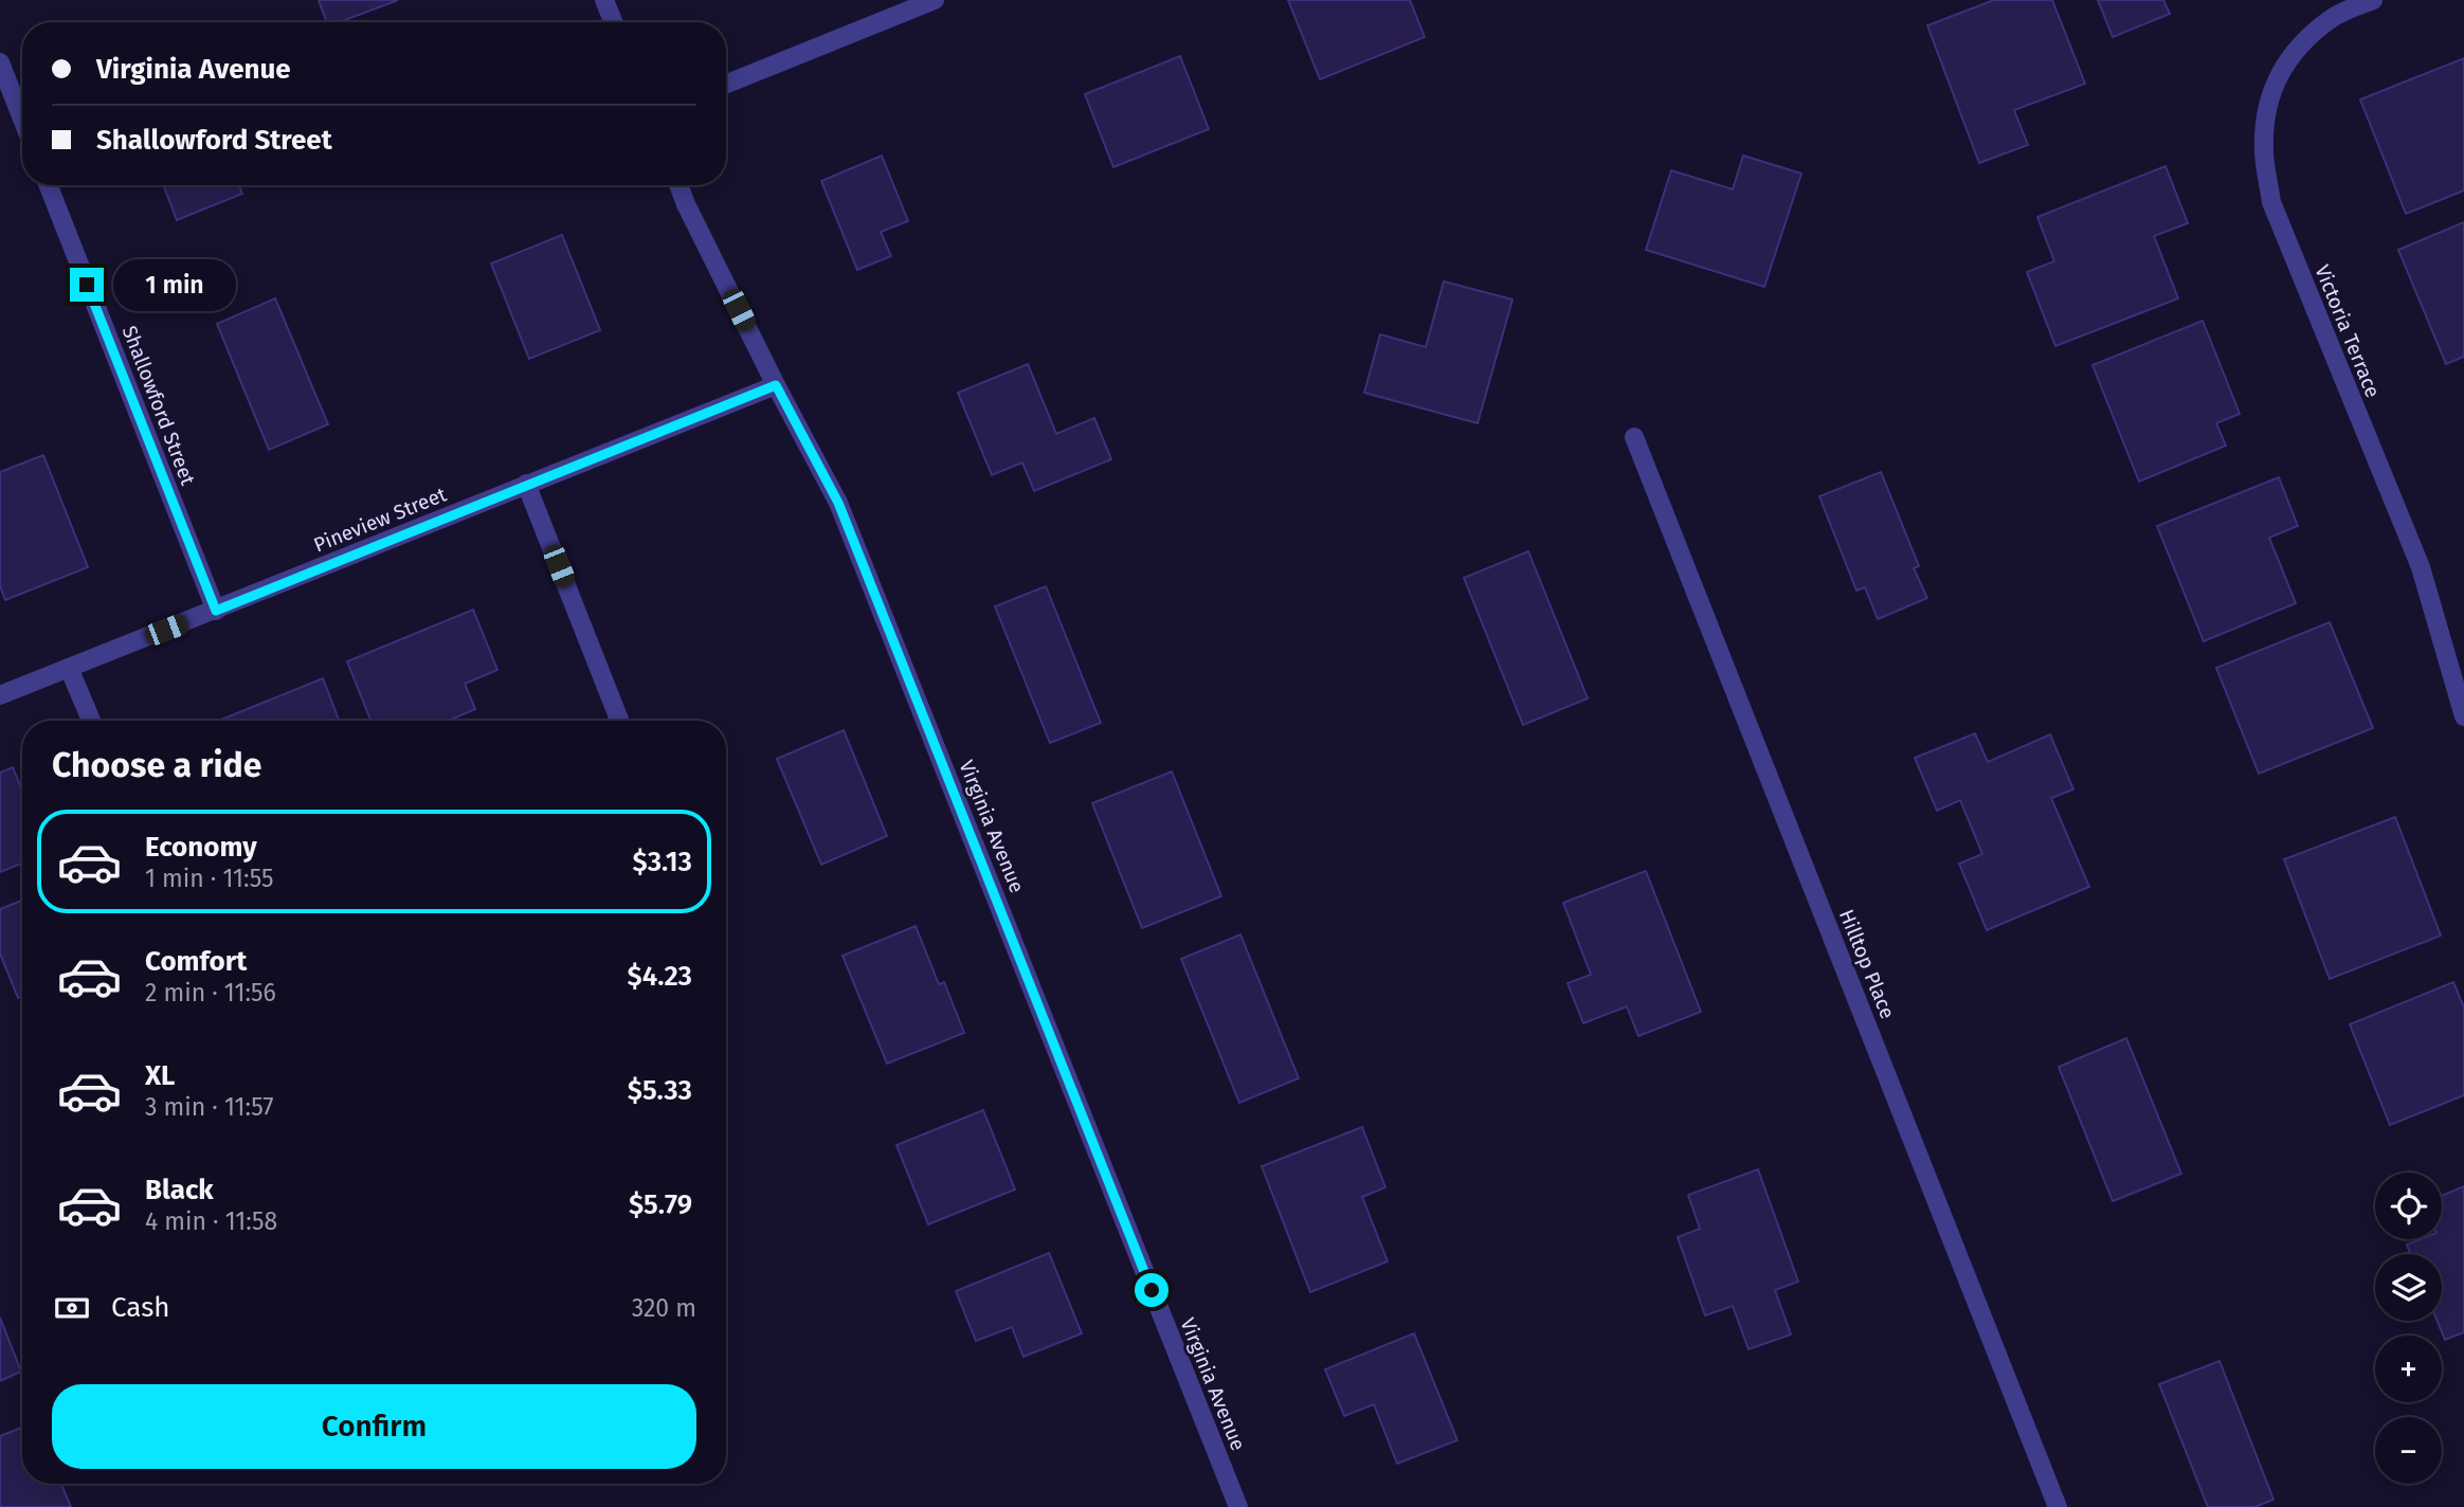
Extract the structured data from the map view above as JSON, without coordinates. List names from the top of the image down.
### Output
{
  "streets": {
    "street": [
      "Victoria Terrace",
      "Shallowford Street",
      "Pineview Street",
      "Virginia Avenue",
      "Hilltop Place"
    ]
  },
  "crossings": [
    ["Shallowford Street", "Pineview Street"],
    ["Pineview Street", "Virginia Avenue"]
  ],
  "page": {
    "banner": ["Virginia Avenue", "Shallowford Street"],
    "bubble": "1 min",
    "heading": "Choose a ride",
    "list": [
      {
        "name": "Economy",
        "note": "1 min · 11:55",
        "value": "$3.13"
      },
      {
        "name": "Comfort",
        "note": "2 min · 11:56",
        "value": "$4.23"
      },
      {
        "name": "XL",
        "note": "3 min · 11:57",
        "value": "$5.33"
      },
      {
        "name": "Black",
        "note": "4 min · 11:58",
        "value": "$5.79"
      }
    ],
    "map_buttons": ["+", "−"],
    "pay": ["Cash", "320 m"],
    "buttons": "Confirm"
  }
}
